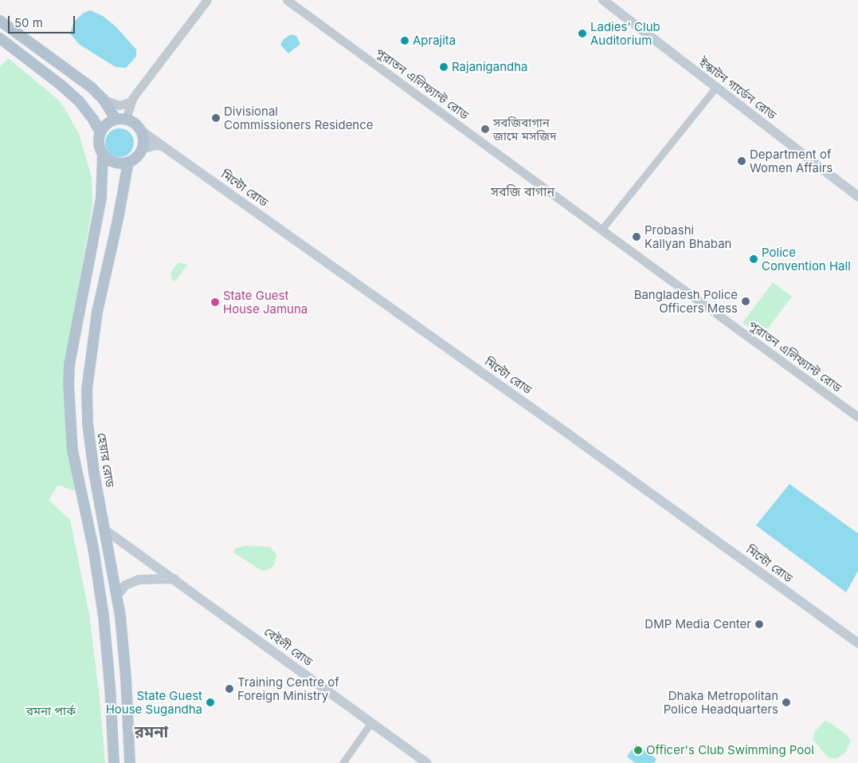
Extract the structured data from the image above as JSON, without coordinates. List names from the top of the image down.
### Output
{
  "streets": {
    "main road": [
      "ইস্কাটন গার্ডেন রোড",
      "মিন্টো রোড",
      "হেয়ার রোড",
      "বেইলী রোড"
    ],
    "street": ["পুরাতন এলিফ্যান্ট রোড"]
  },
  "crossings": [
    ["মিন্টো রোড", "হেয়ার রোড"],
    ["হেয়ার রোড", "বেইলী রোড"]
  ],
  "districts": ["সবজি বাগান", "রমনা"],
  "parks": ["রমনা পার্ক"],
  "places": [
    "Ladies' Club Auditorium",
    "Aprajita",
    "Rajanigandha",
    "Divisional Commissioners Residence",
    "সবজিবাগান জামে মসজিদ",
    "Department of Women Affairs",
    "Probashi Kallyan Bhaban",
    "Police Convention Hall",
    "Bangladesh Police Officers Mess",
    "State Guest House Jamuna",
    "DMP Media Center",
    "Training Centre of Foreign Ministry",
    "State Guest House Sugandha",
    "Dhaka Metropolitan Police Headquarters",
    "Officer's Club Swimming Pool"
  ],
  "scale_bar": "50 m"
}
